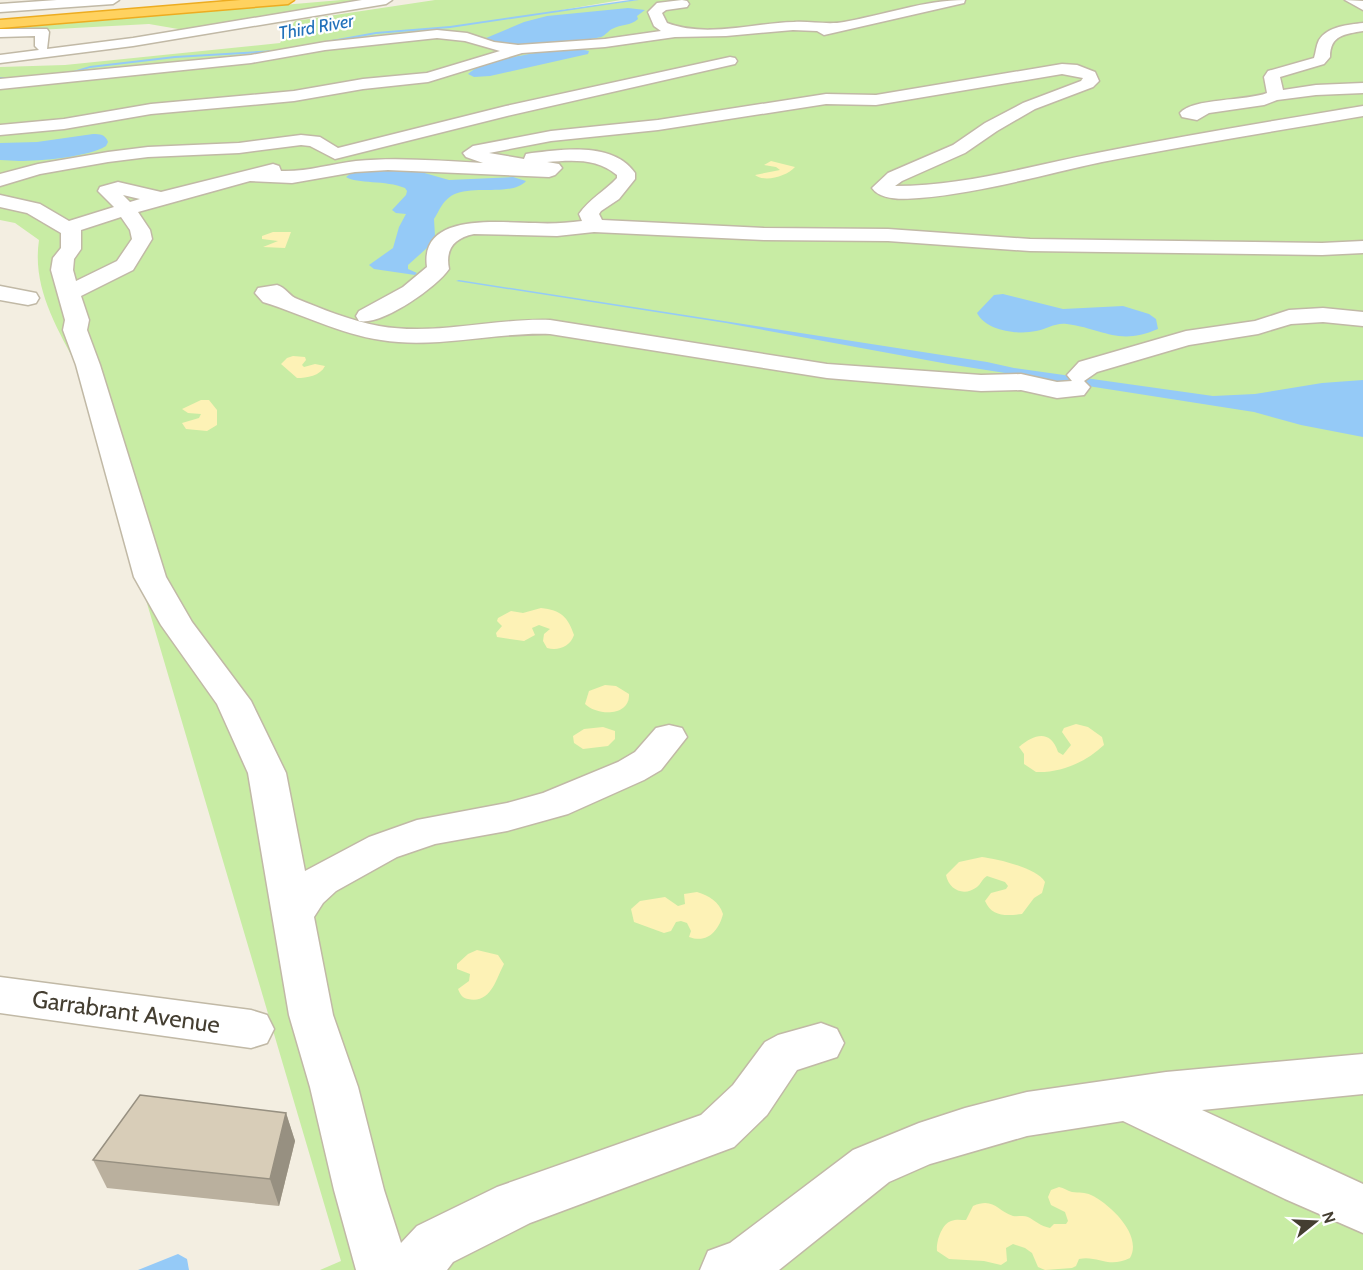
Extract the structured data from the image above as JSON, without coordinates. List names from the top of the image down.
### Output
{
  "streets": {
    "street": ["Garrabrant Avenue"]
  },
  "water": ["Third River"],
  "north": "right"
}
